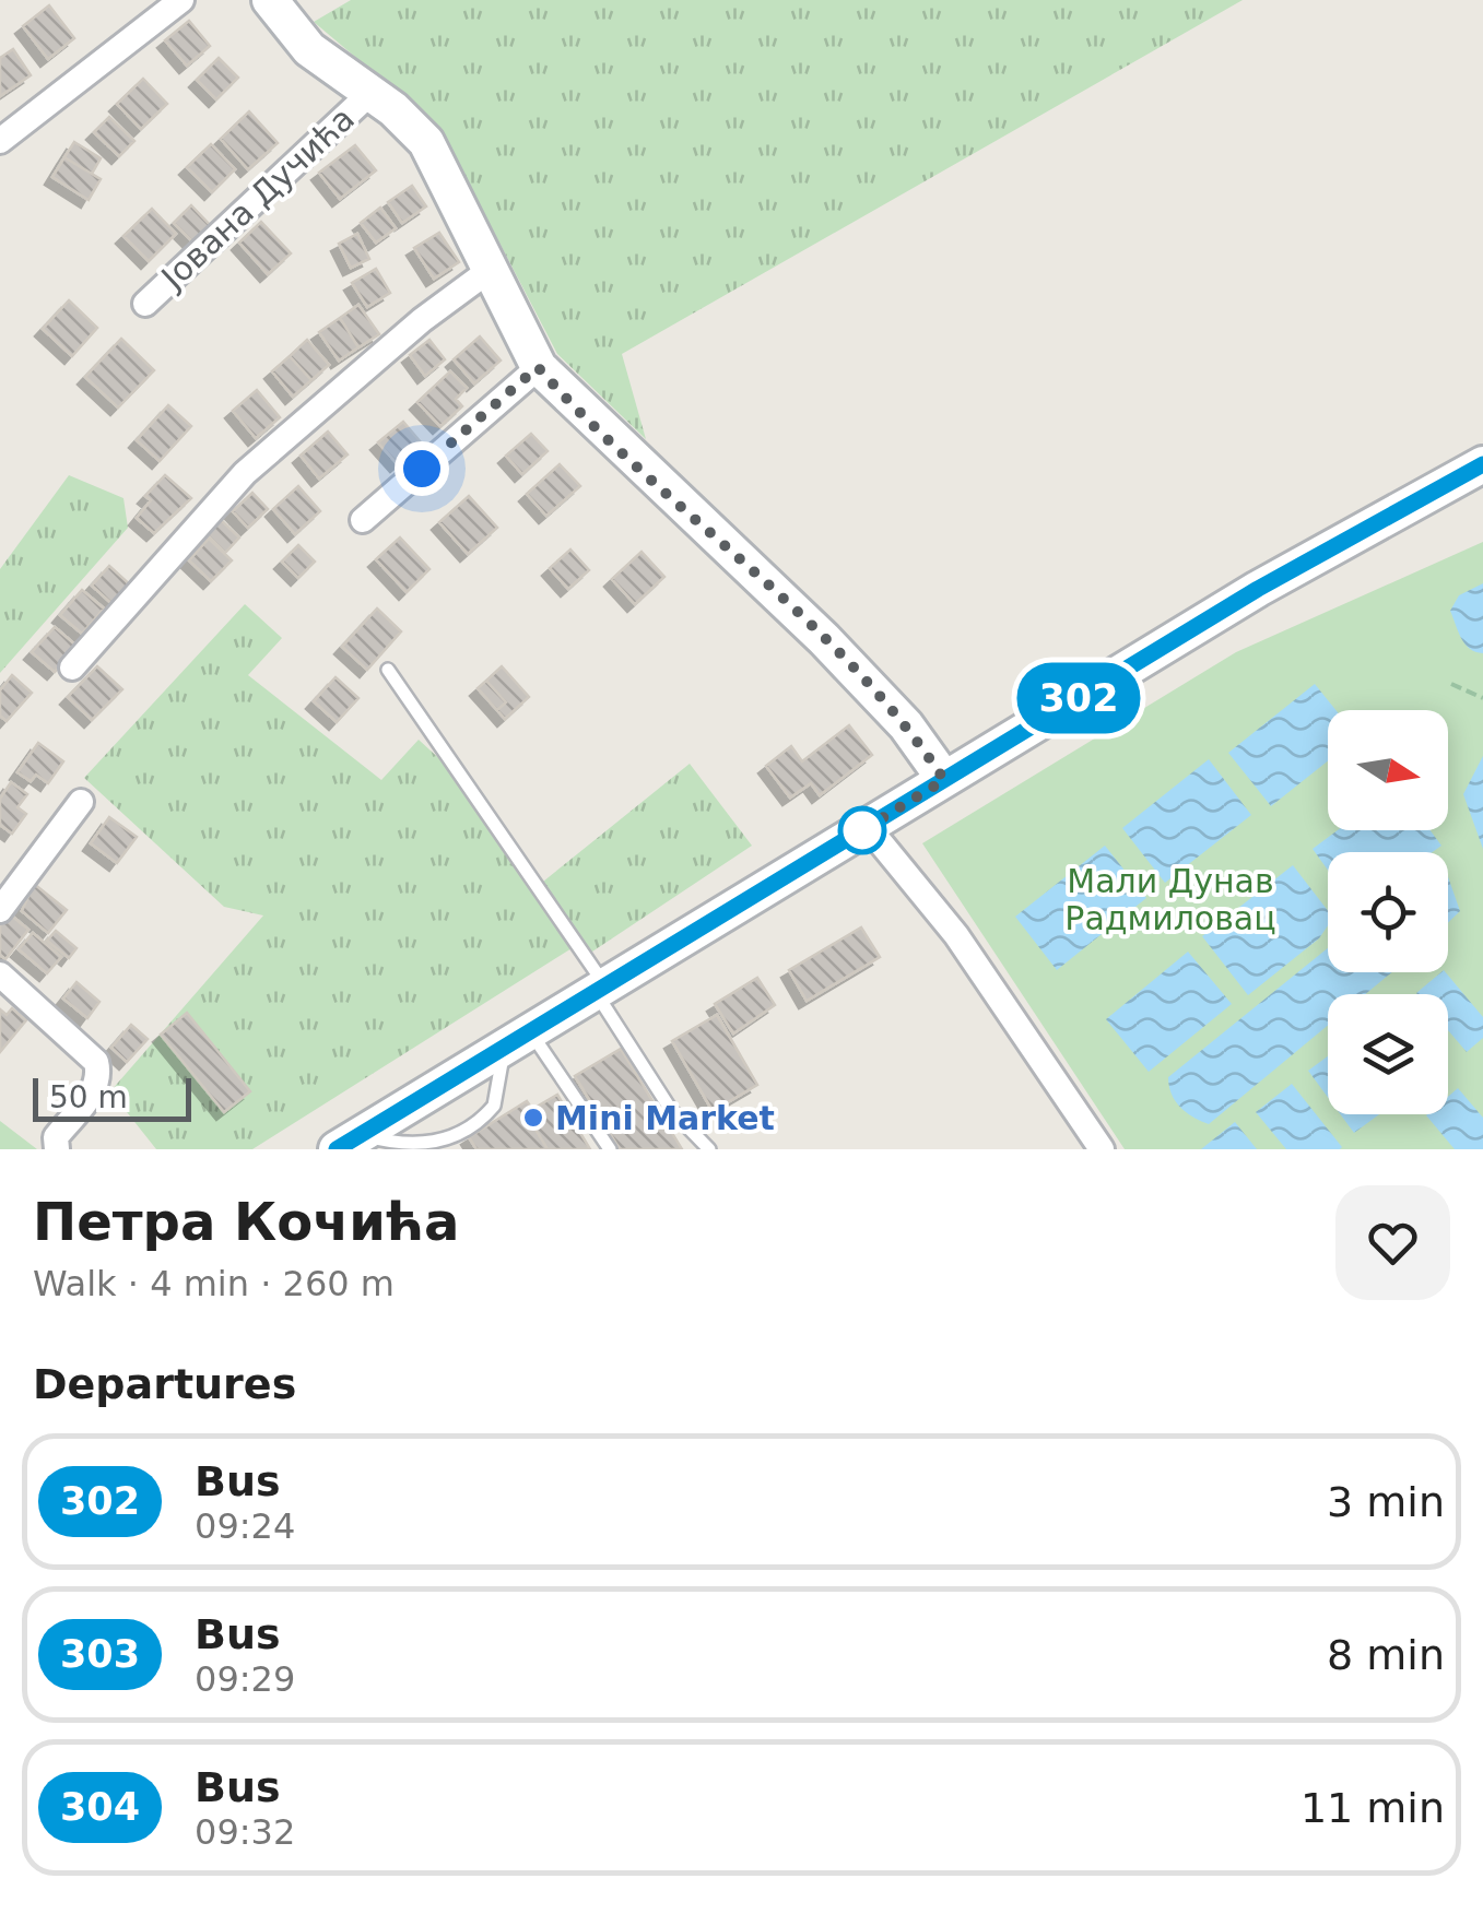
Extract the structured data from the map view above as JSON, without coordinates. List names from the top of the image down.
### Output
{
  "streets": {
    "street": ["Јована Дучића"]
  },
  "parks": ["Мали Дунав Радмиловац"],
  "places": ["Mini Market"],
  "lines": ["bus line 302"],
  "scale_bar": "50 m",
  "north": "right",
  "page": {
    "on_map": "302",
    "scale": "50 m",
    "heading": [
      ["Петра Кочића", "Walk · 4 min · 260 m"],
      "Departures"
    ],
    "list": [
      {
        "mark": "302",
        "name": "Bus",
        "note": "09:24",
        "value": "3 min"
      },
      {
        "mark": "303",
        "name": "Bus",
        "note": "09:29",
        "value": "8 min"
      },
      {
        "mark": "304",
        "name": "Bus",
        "note": "09:32",
        "value": "11 min"
      }
    ]
  }
}
